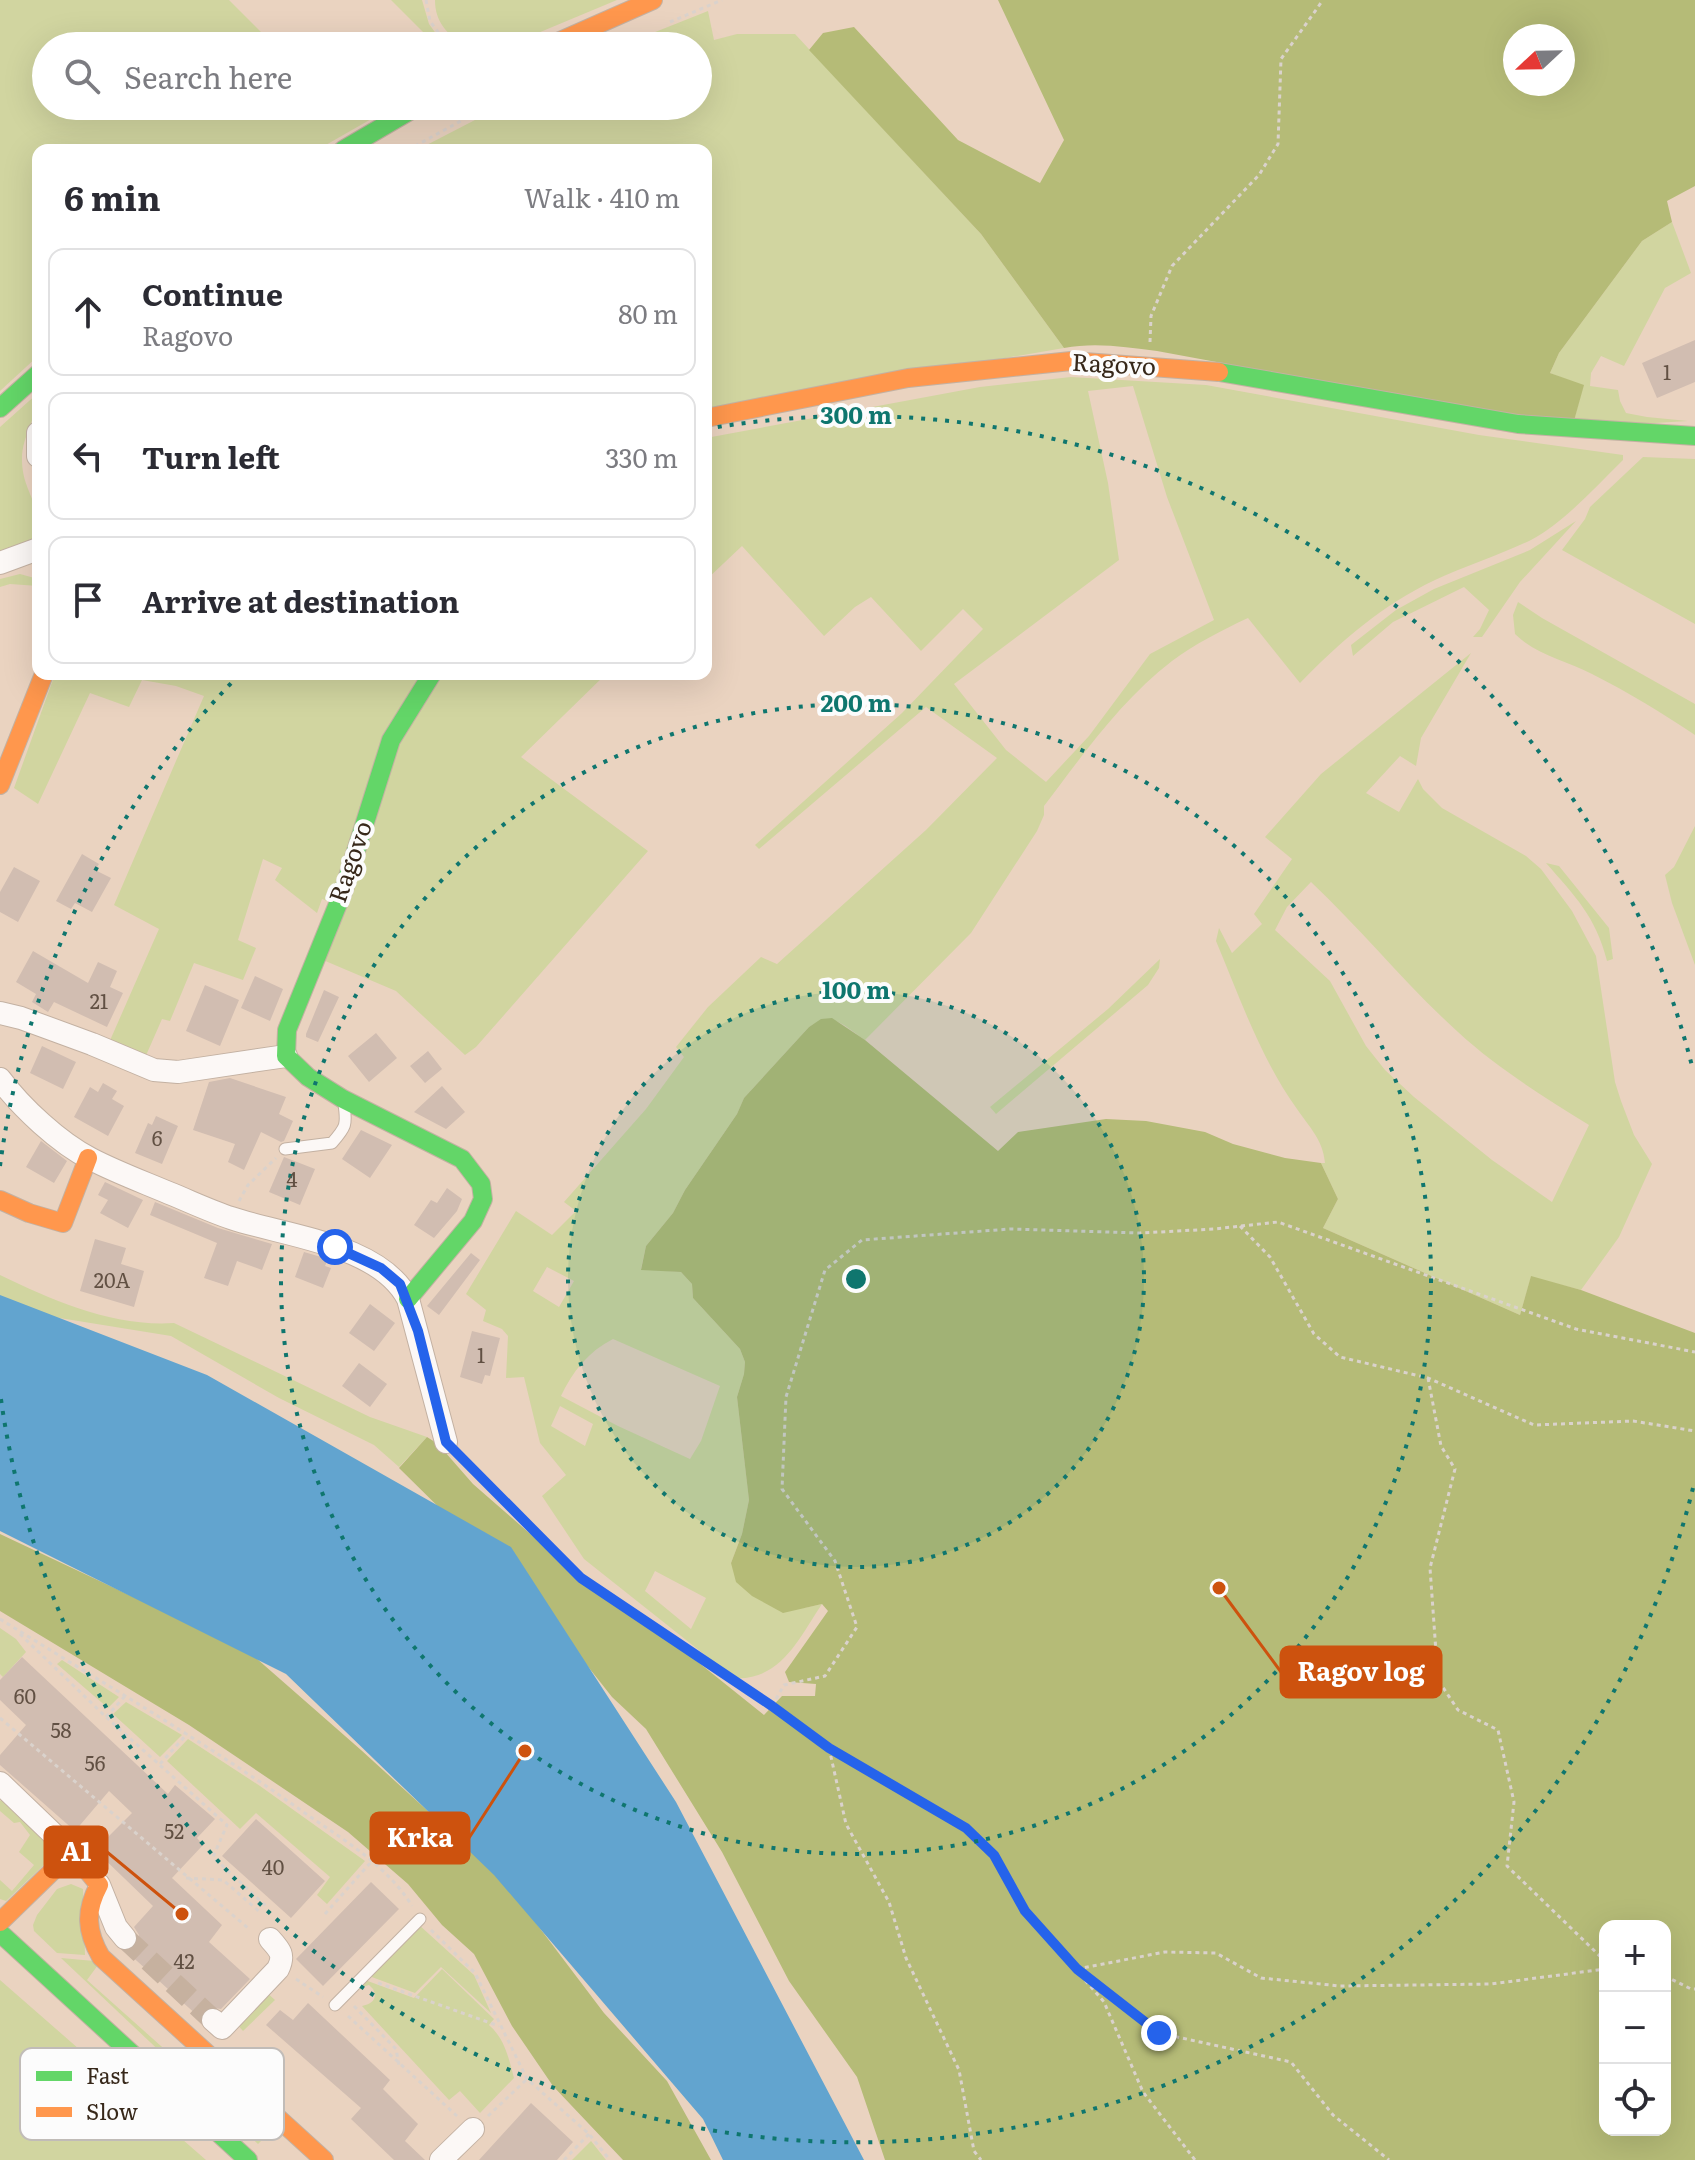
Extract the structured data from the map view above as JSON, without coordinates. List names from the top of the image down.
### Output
{
  "streets": {
    "street": ["Ragovo"]
  },
  "places": ["Ragov log", "Krka", "A1"],
  "house_numbers": [
    "1",
    "21",
    "6",
    "4",
    "20A",
    "1",
    "60",
    "58",
    "56",
    "52",
    "40",
    "42"
  ],
  "legend": ["Fast", "Slow"],
  "north": "left",
  "page": {
    "search": "Search here",
    "heading": ["6 min", "Walk · 410 m"],
    "list": [
      ["Continue", "Ragovo", "80 m"],
      ["Turn left", "330 m"],
      "Arrive at destination"
    ],
    "map_buttons": ["+", "−"]
  },
  "rings": ["300 m", "200 m", "100 m"]
}
